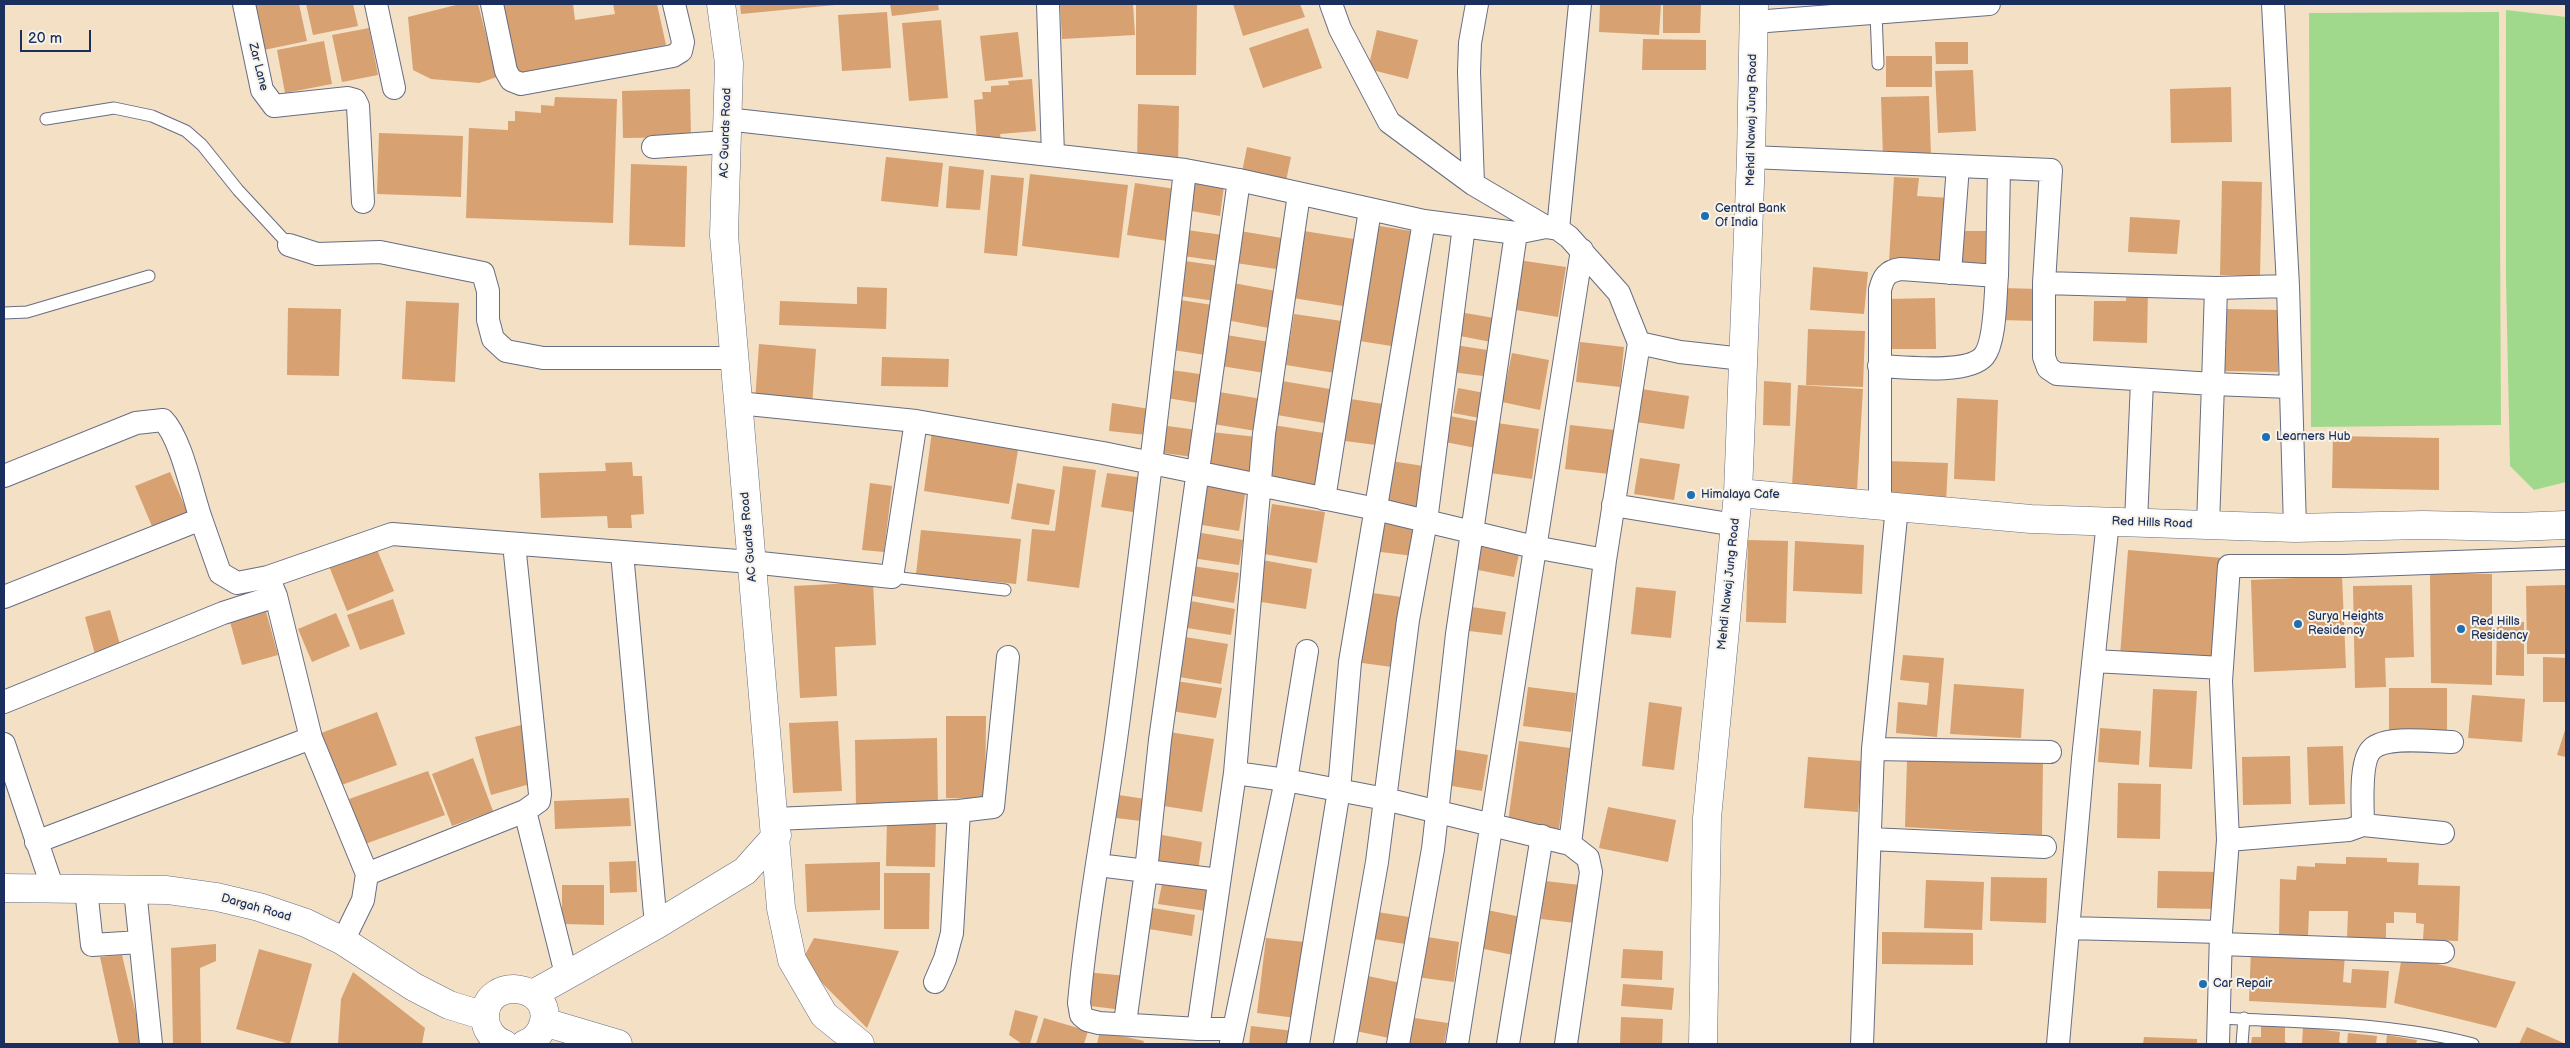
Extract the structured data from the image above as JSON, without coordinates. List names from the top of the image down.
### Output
{
  "streets": {
    "street": [
      "Zar Lane",
      "Mehdi Nawaj Jung Road",
      "AC Guards Road",
      "Red Hills Road",
      "Dargah Road"
    ]
  },
  "crossings": [
    ["Mehdi Nawaj Jung Road", "Red Hills Road"]
  ],
  "places": [
    "Central Bank Of India",
    "Learners Hub",
    "Himalaya Cafe",
    "Surya Heights Residency",
    "Red Hills Residency",
    "Car Repair"
  ],
  "scale_bar": "20 m"
}
